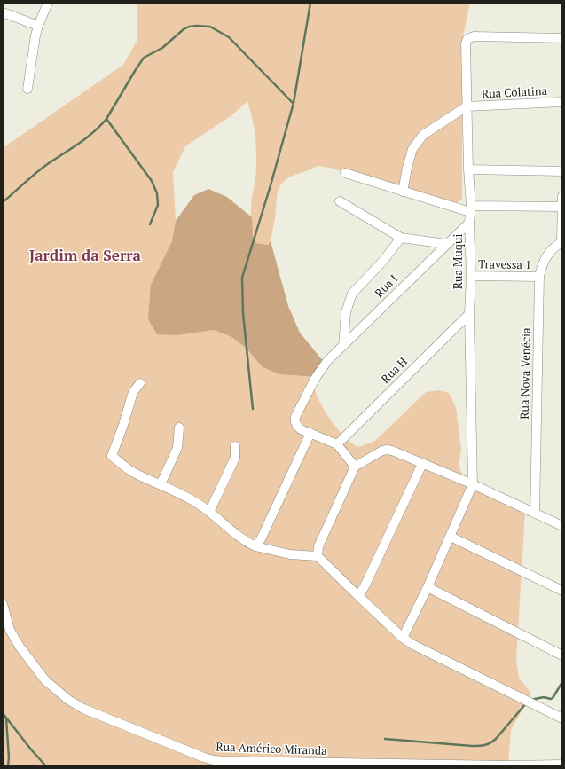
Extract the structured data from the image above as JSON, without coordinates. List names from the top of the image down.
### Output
{
  "streets": {
    "street": [
      "Rua Colatina",
      "Rua Muqui",
      "Travessa 1",
      "Rua I",
      "Rua H",
      "Rua Nova Venécia",
      "Rua Américo Miranda"
    ]
  },
  "crossings": [
    ["Rua Colatina", "Rua Muqui"],
    ["Rua Muqui", "Travessa 1"],
    ["Rua Muqui", "Rua I"],
    ["Rua Muqui", "Rua H"],
    ["Travessa 1", "Rua Nova Venécia"]
  ],
  "districts": ["Jardim da Serra"]
}
